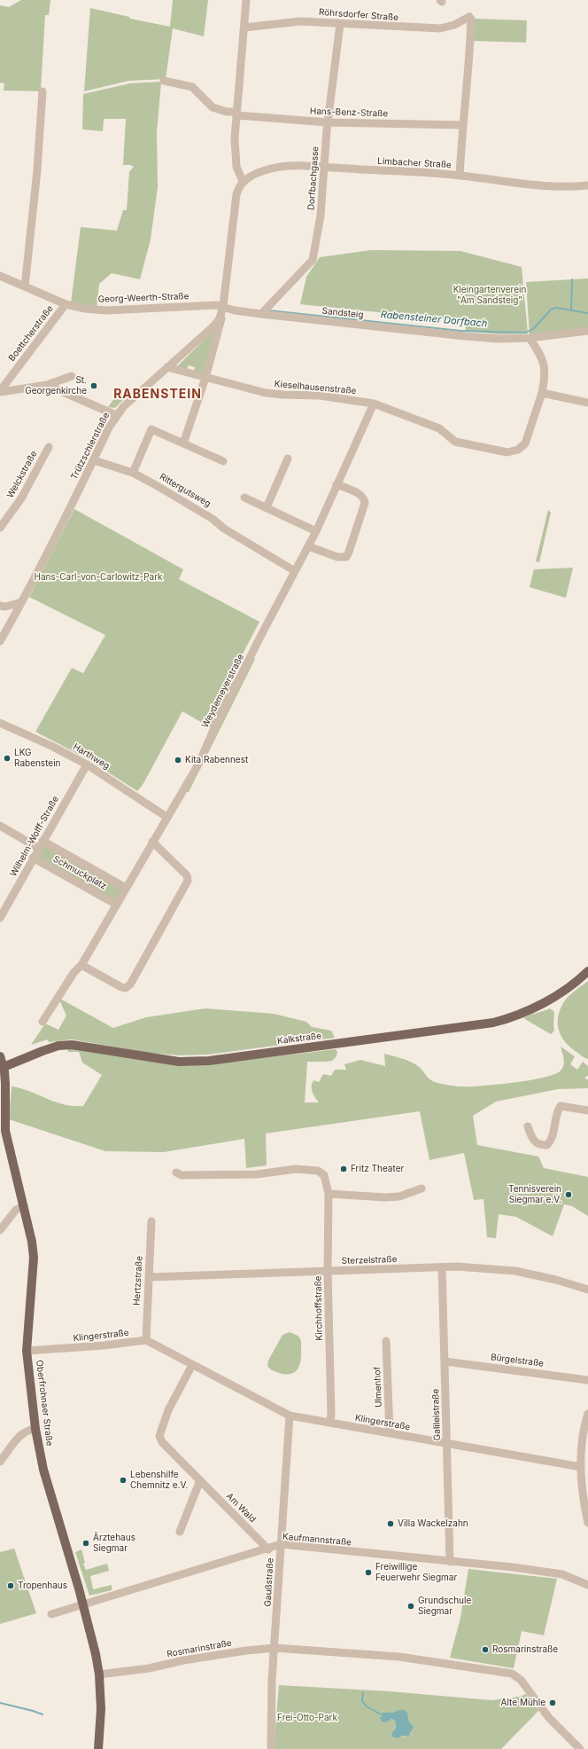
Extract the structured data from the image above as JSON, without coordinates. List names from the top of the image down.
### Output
{
  "streets": {
    "main road": ["Kalkstraße", "Oberfrohnaer Straße"],
    "street": [
      "Röhrsdorfer Straße",
      "Hans-Benz-Straße",
      "Limbacher Straße",
      "Dorfbachgasse",
      "Georg-Weerth-Straße",
      "Sandsteig",
      "Boettcherstraße",
      "Kieselhausenstraße",
      "Trützschlerstraße",
      "Welckstraße",
      "Rittergutsweg",
      "Weydemeyerstraße",
      "Harthweg",
      "Wilhelm-Wolff-Straße",
      "Schmuckplatz",
      "Sterzelstraße",
      "Hertzstraße",
      "Kirchhoffstraße",
      "Klingerstraße",
      "Bürgelstraße",
      "Ulmenhof",
      "Galileistraße",
      "Am Wald",
      "Kaufmannstraße",
      "Gaußstraße",
      "Rosmarinstraße"
    ]
  },
  "crossings": [
    ["Röhrsdorfer Straße", "Hans-Benz-Straße"],
    ["Röhrsdorfer Straße", "Dorfbachgasse"],
    ["Hans-Benz-Straße", "Dorfbachgasse"],
    ["Limbacher Straße", "Dorfbachgasse"],
    ["Limbacher Straße", "Trützschlerstraße"],
    ["Dorfbachgasse", "Sandsteig"],
    ["Georg-Weerth-Straße", "Sandsteig"],
    ["Georg-Weerth-Straße", "Boettcherstraße"],
    ["Georg-Weerth-Straße", "Trützschlerstraße"],
    ["Sandsteig", "Kieselhausenstraße"],
    ["Sandsteig", "Trützschlerstraße"],
    ["Kieselhausenstraße", "Trützschlerstraße"],
    ["Kieselhausenstraße", "Weydemeyerstraße"],
    ["Trützschlerstraße", "Rittergutsweg"],
    ["Rittergutsweg", "Weydemeyerstraße"],
    ["Weydemeyerstraße", "Harthweg"],
    ["Weydemeyerstraße", "Schmuckplatz"],
    ["Harthweg", "Wilhelm-Wolff-Straße"],
    ["Wilhelm-Wolff-Straße", "Schmuckplatz"],
    ["Kalkstraße", "Oberfrohnaer Straße"],
    ["Sterzelstraße", "Hertzstraße"],
    ["Sterzelstraße", "Kirchhoffstraße"],
    ["Sterzelstraße", "Galileistraße"],
    ["Hertzstraße", "Klingerstraße"],
    ["Kirchhoffstraße", "Klingerstraße"],
    ["Klingerstraße", "Ulmenhof"],
    ["Klingerstraße", "Oberfrohnaer Straße"],
    ["Klingerstraße", "Galileistraße"],
    ["Klingerstraße", "Am Wald"],
    ["Klingerstraße", "Gaußstraße"],
    ["Bürgelstraße", "Galileistraße"],
    ["Oberfrohnaer Straße", "Kaufmannstraße"],
    ["Oberfrohnaer Straße", "Rosmarinstraße"],
    ["Galileistraße", "Kaufmannstraße"],
    ["Am Wald", "Kaufmannstraße"],
    ["Kaufmannstraße", "Gaußstraße"],
    ["Gaußstraße", "Rosmarinstraße"]
  ],
  "districts": ["RABENSTEIN"],
  "water": ["Rabensteiner Dorfbach"],
  "parks": ["Kleingartenverein \"Am Sandsteig\"", "Hans-Carl-von-Carlowitz-Park", "Frei-Otto-Park"],
  "places": [
    "St. Georgenkirche",
    "LKG Rabenstein",
    "Kita Rabennest",
    "Fritz Theater",
    "Tennisverein Siegmar e.V.",
    "Lebenshilfe Chemnitz e.V.",
    "Villa Wackelzahn",
    "Ärztehaus Siegmar",
    "Freiwillige Feuerwehr Siegmar",
    "Tropenhaus",
    "Grundschule Siegmar",
    "Rosmarinstraße",
    "Alte Mühle"
  ]
}
